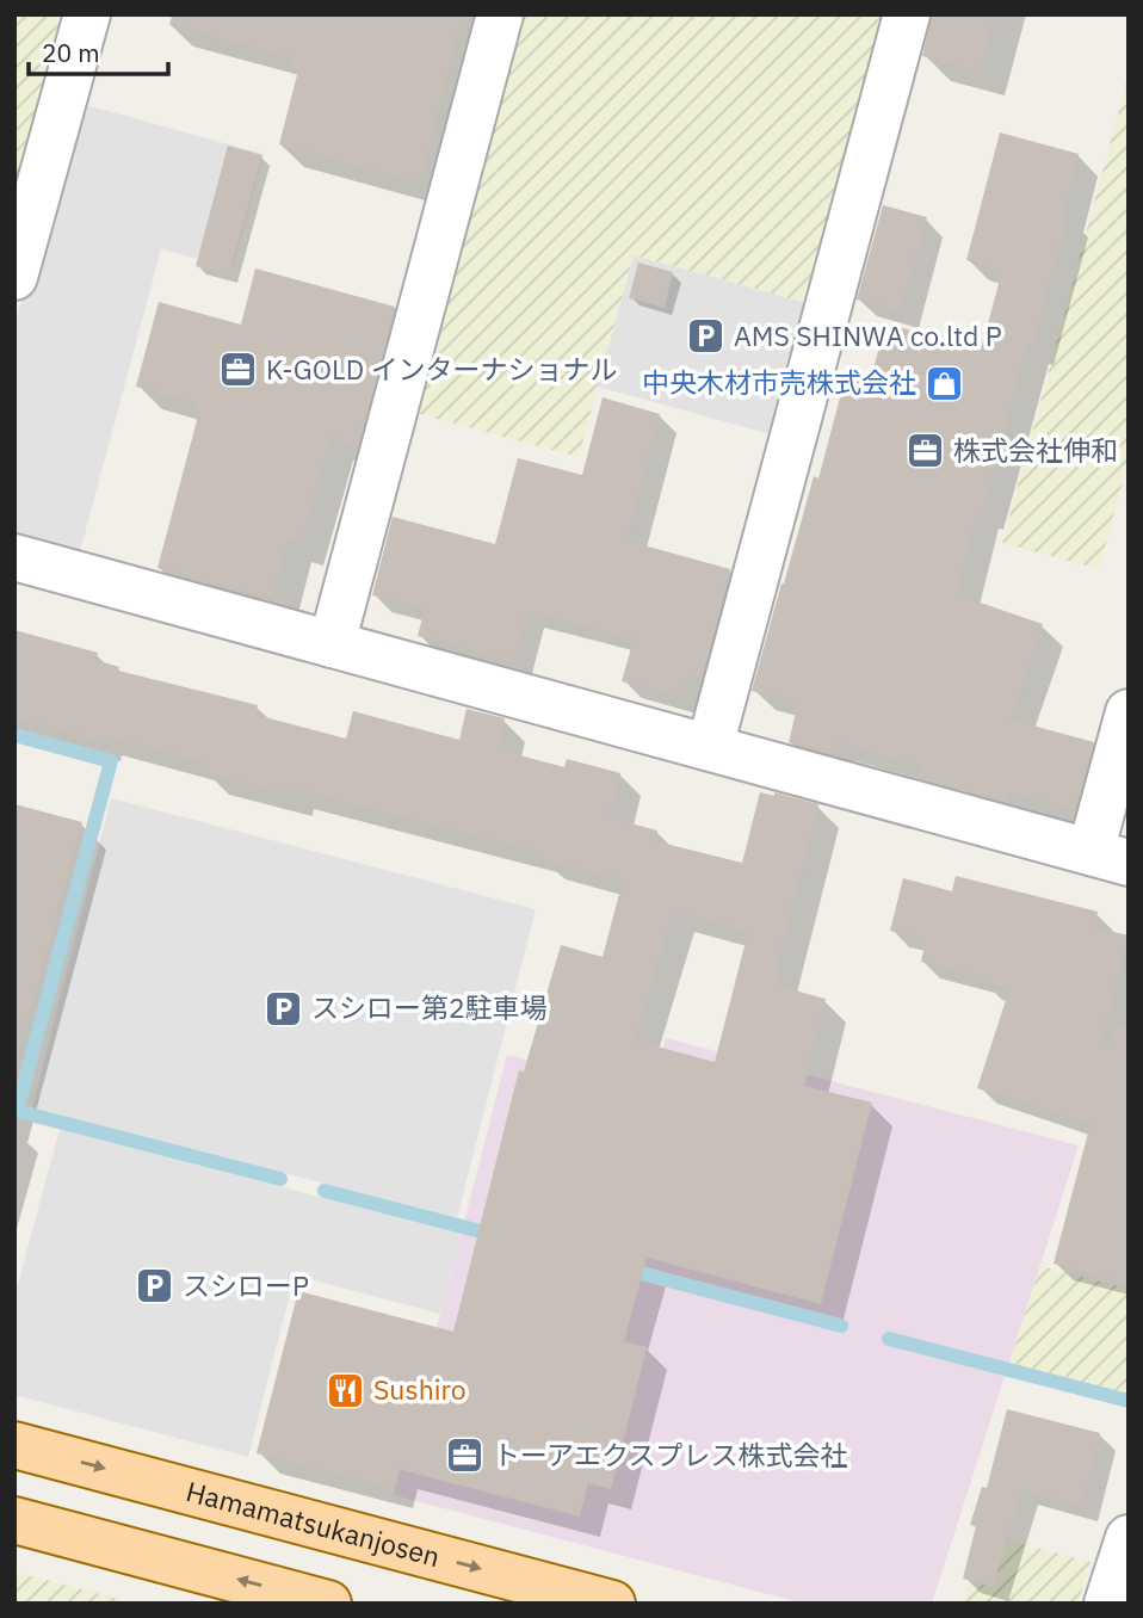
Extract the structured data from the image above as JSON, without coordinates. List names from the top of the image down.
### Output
{
  "streets": {
    "main road": ["Hamamatsukanjosen"]
  },
  "places": {
    "parking": ["AMS SHINWA co.ltd P", "スシロー第2駐車場", "スシローP"],
    "office": ["K-GOLD インターナショナル", "株式会社伸和", "トーアエクスプレス株式会社"],
    "shop": ["中央木材市売株式会社"],
    "restaurant": ["Sushiro"]
  },
  "scale_bar": "20 m"
}
